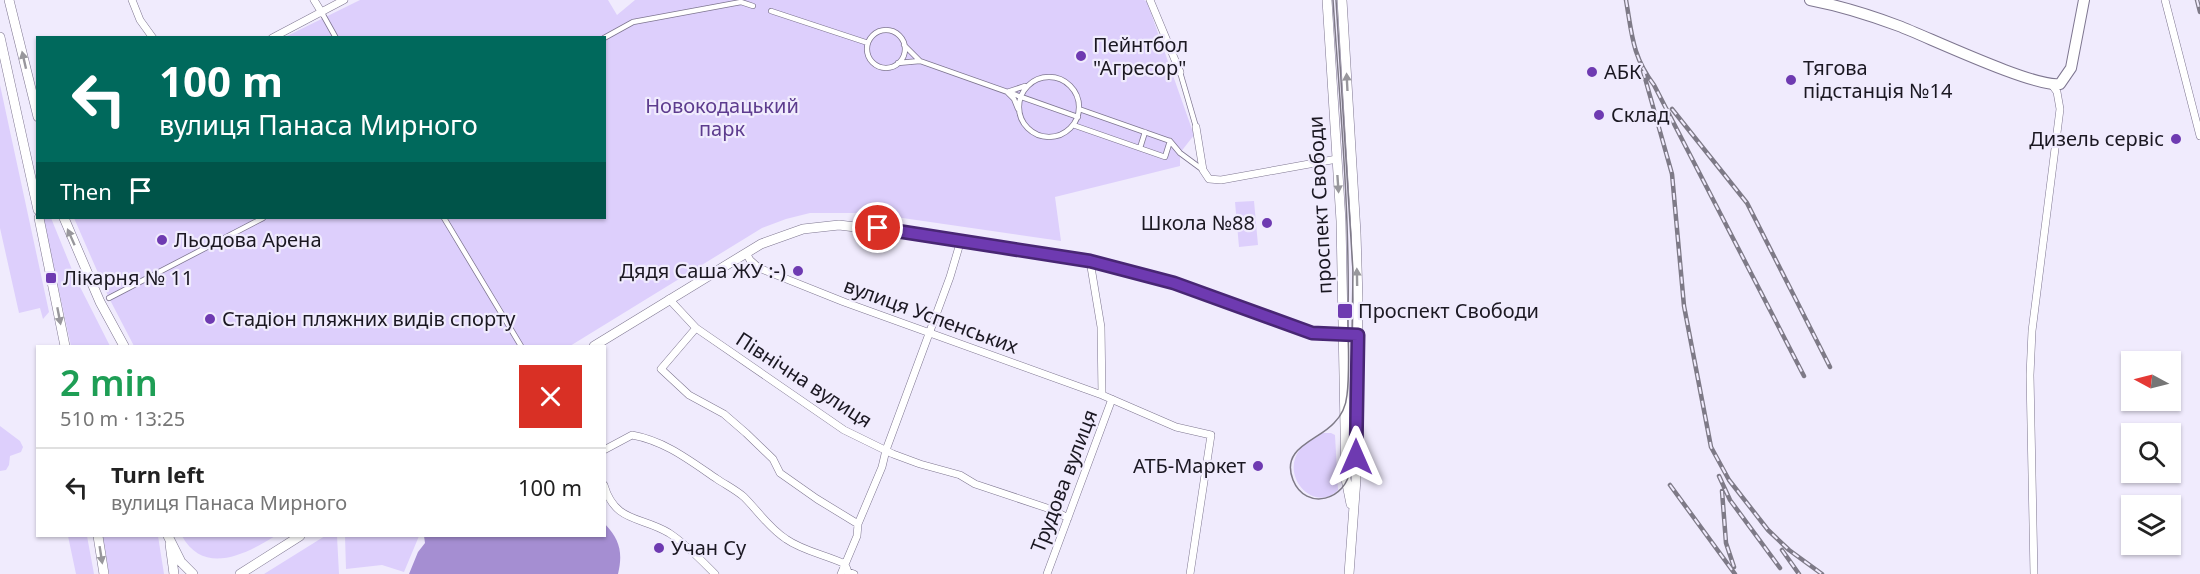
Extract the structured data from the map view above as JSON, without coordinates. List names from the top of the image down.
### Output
{
  "streets": {
    "main road": ["проспект Свободи"],
    "street": ["вулиця Успенських", "Північна вулиця", "Трудова вулиця"]
  },
  "crossings": [
    ["вулиця Успенських", "Трудова вулиця"],
    ["Північна вулиця", "Трудова вулиця"]
  ],
  "parks": ["Новокодацький парк"],
  "places": {
    "other": [
      "Пейнтбол \"Агресор\"",
      "АБК",
      "Тягова пiдстанцiя №14",
      "Склад",
      "Дизель сервіс",
      "Школа №88",
      "Льодова Арена",
      "Дядя Саша ЖУ :-)",
      "Стадіон пляжних видів спорту",
      "АТБ-Маркет",
      "Учан Су"
    ],
    "transit": ["Лікарня № 11", "Проспект Свободи"]
  },
  "north": "left",
  "page": {
    "turn": ["100 m", "вулиця Панаса Мирного"],
    "then": "Then",
    "heading": ["2 min", "510 m · 13:25"],
    "list": [
      {
        "name": "Turn left",
        "note": "вулиця Панаса Мирного",
        "value": "100 m"
      }
    ]
  }
}
